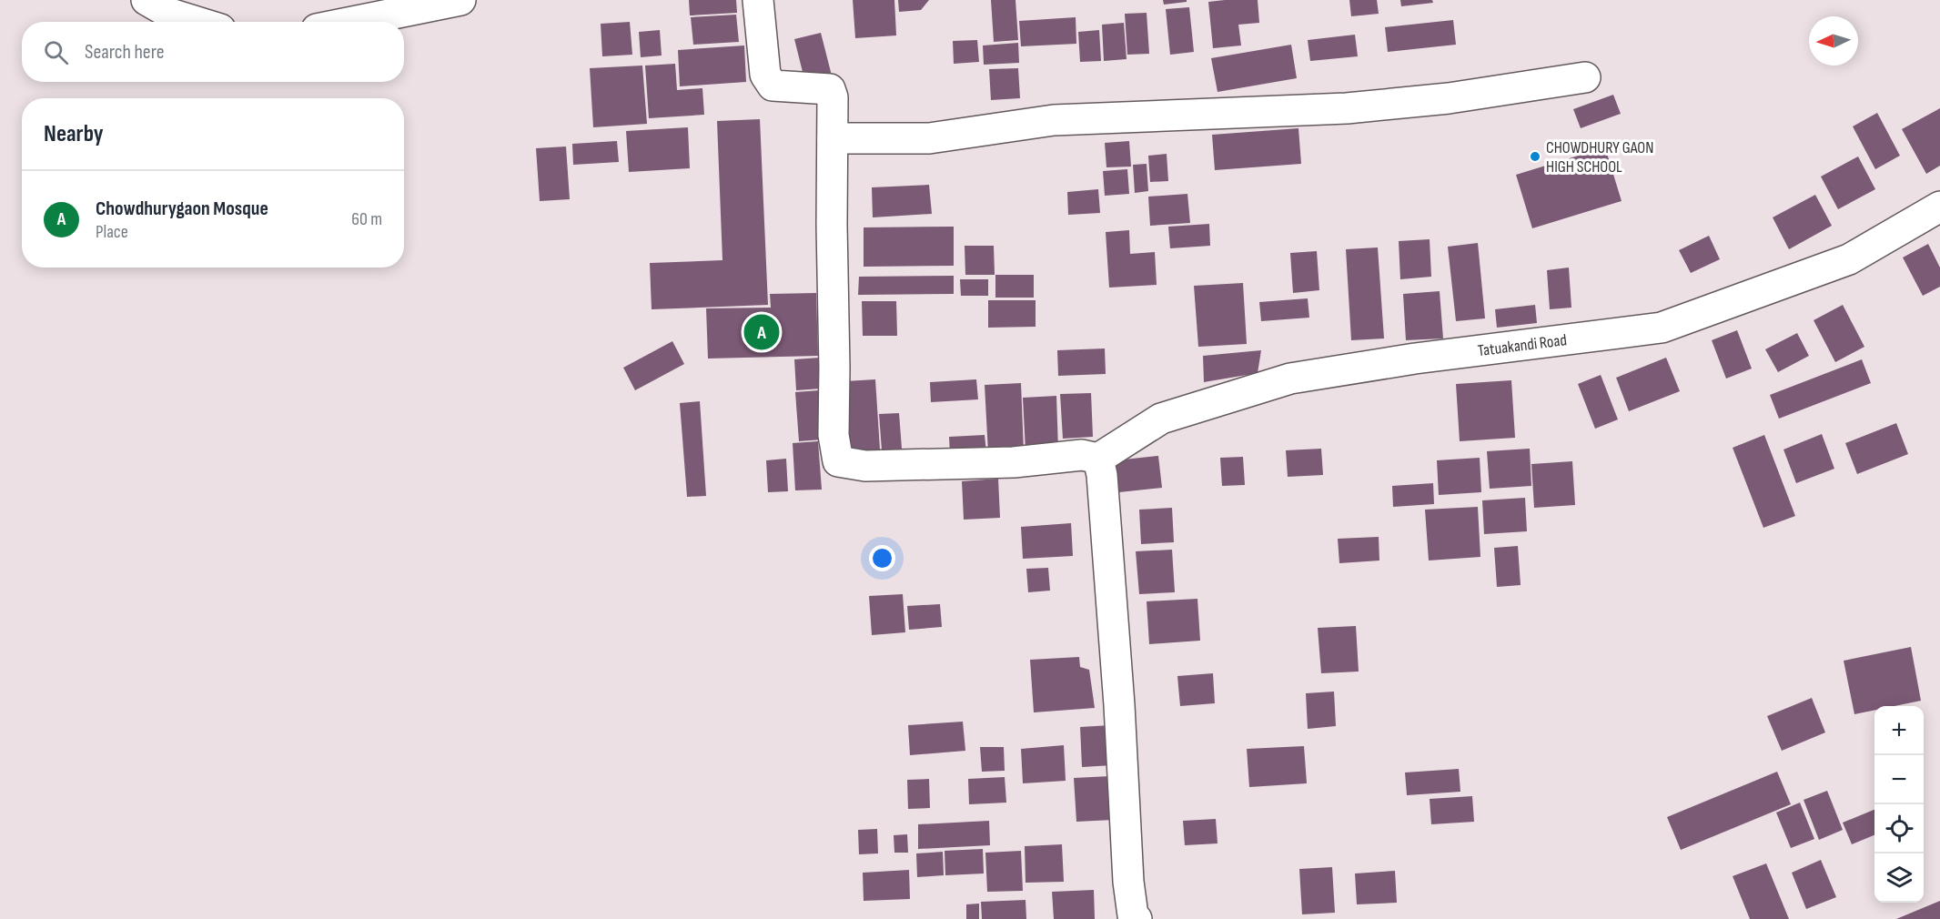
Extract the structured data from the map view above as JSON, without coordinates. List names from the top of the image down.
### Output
{
  "streets": {
    "street": ["Tatuakandi Road"]
  },
  "places": ["CHOWDHURY GAON HIGH SCHOOL"],
  "north": "left",
  "page": {
    "search": "Search here",
    "heading": "Nearby",
    "list": [
      {
        "mark": "A",
        "name": "Chowdhurygaon Mosque",
        "note": "Place",
        "value": "60 m"
      }
    ],
    "pins": "A",
    "map_buttons": ["+", "−"]
  }
}
